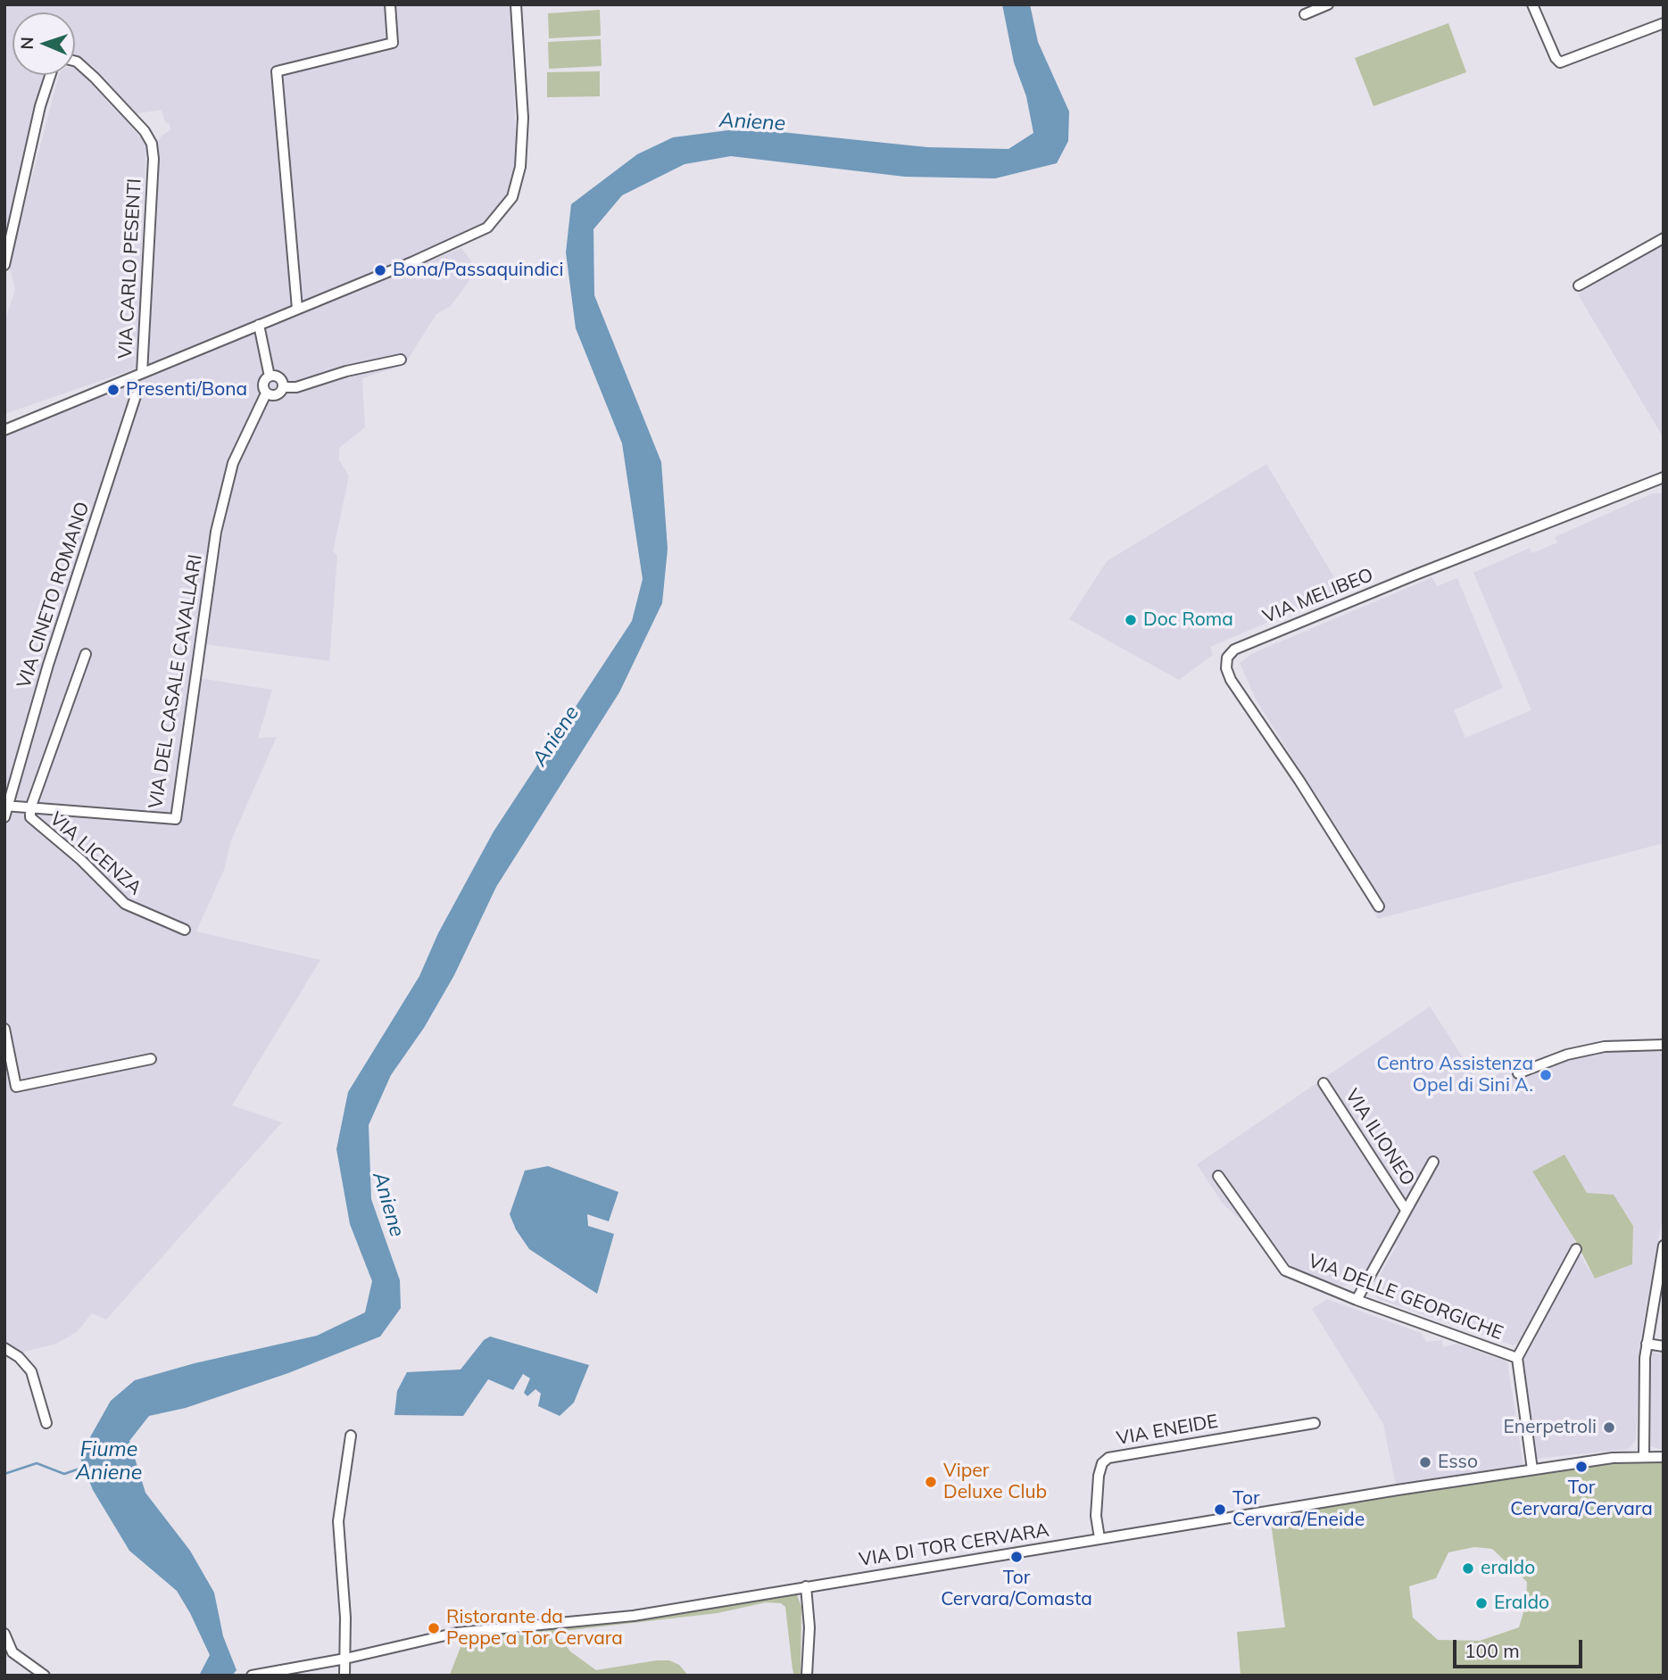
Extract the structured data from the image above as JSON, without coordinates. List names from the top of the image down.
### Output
{
  "streets": {
    "street": [
      "VIA CARLO PESENTI",
      "VIA CINETO ROMANO",
      "VIA MELIBEO",
      "VIA DEL CASALE CAVALLARI",
      "VIA LICENZA",
      "VIA ILIONEO",
      "VIA DELLE GEORGICHE",
      "VIA ENEIDE",
      "VIA DI TOR CERVARA"
    ]
  },
  "crossings": [
    ["VIA CINETO ROMANO", "VIA DEL CASALE CAVALLARI"],
    ["VIA DEL CASALE CAVALLARI", "VIA LICENZA"],
    ["VIA ENEIDE", "VIA DI TOR CERVARA"]
  ],
  "water": ["Aniene", "Fiume Aniene"],
  "places": [
    "Bona/Passaquindici",
    "Presenti/Bona",
    "Doc Roma",
    "Centro Assistenza Opel di Sini A.",
    "Enerpetroli",
    "Esso",
    "Tor Cervara/Cervara",
    "Viper Deluxe Club",
    "Tor Cervara/Eneide",
    "Tor Cervara/Comasta",
    "eraldo",
    "Eraldo",
    "Ristorante da Peppe a Tor Cervara"
  ],
  "scale_bar": "100 m",
  "north": "left"
}
